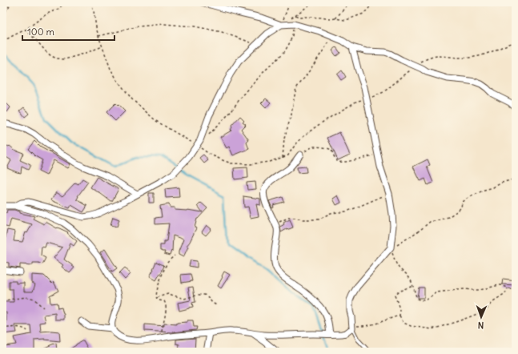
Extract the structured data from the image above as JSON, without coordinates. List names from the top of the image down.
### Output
{
  "scale_bar": "100 m",
  "north": "bottom"
}
